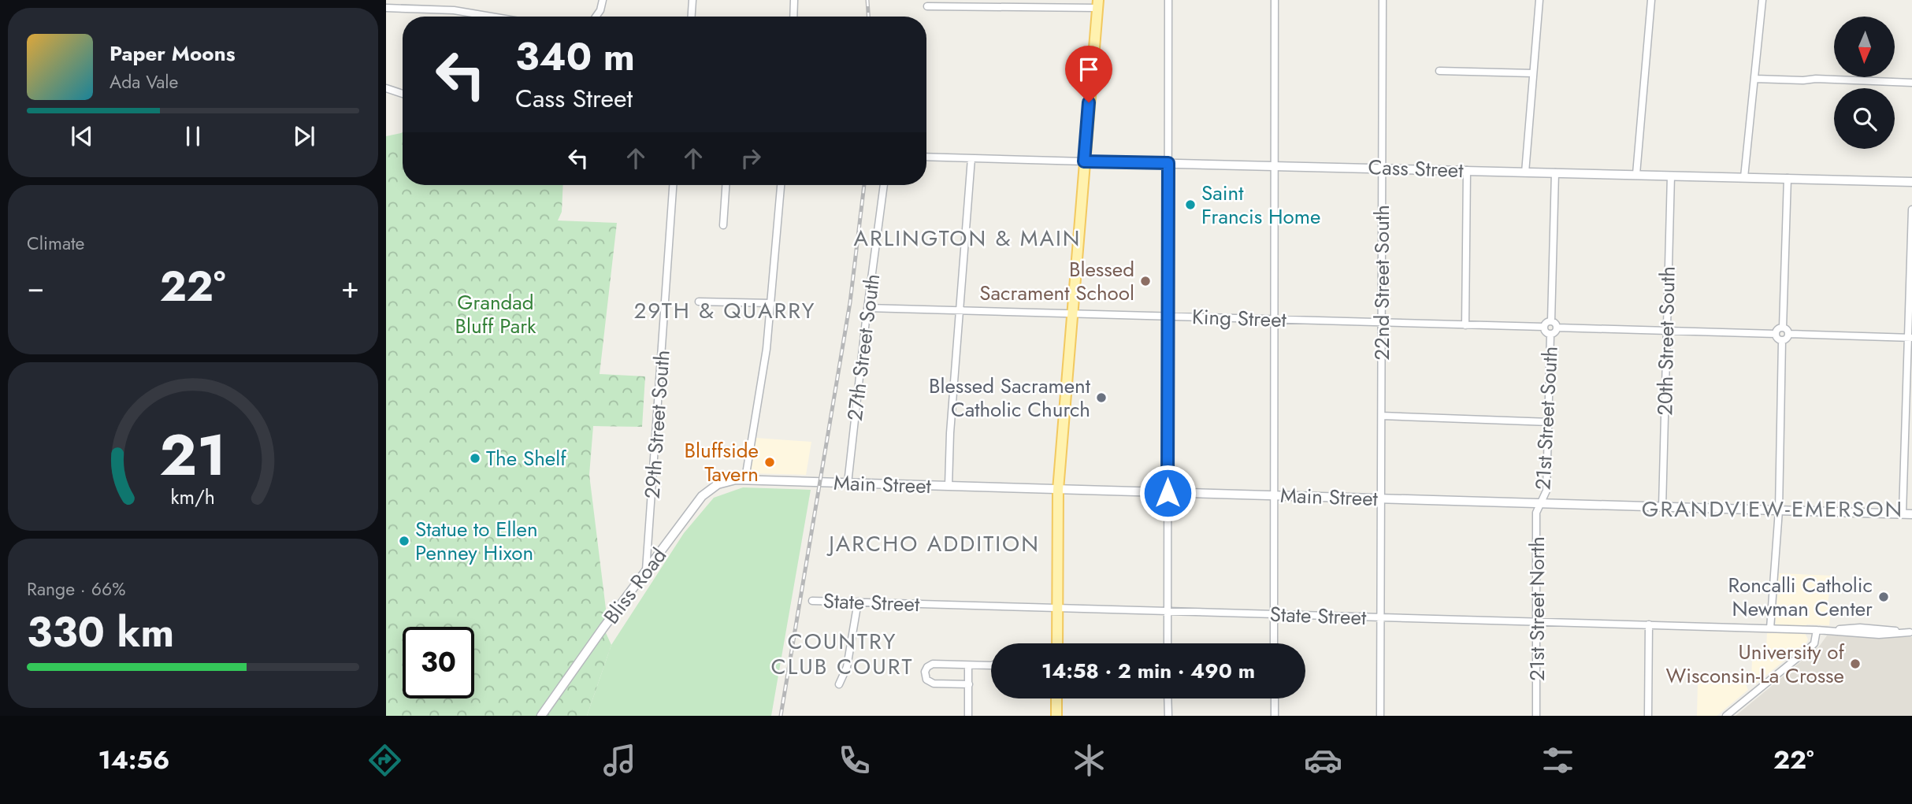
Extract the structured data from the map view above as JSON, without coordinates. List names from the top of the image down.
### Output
{
  "streets": {
    "street": [
      "Cass Street",
      "22nd Street South",
      "King Street",
      "20th Street South",
      "27th Street South",
      "21st Street South",
      "29th Street South",
      "Main Street",
      "Bliss Road",
      "State Street",
      "21st Street North"
    ]
  },
  "crossings": [
    ["Cass Street", "22nd Street South"],
    ["Cass Street", "20th Street South"],
    ["Cass Street", "21st Street South"],
    ["22nd Street South", "King Street"],
    ["22nd Street South", "Main Street"],
    ["22nd Street South", "State Street"],
    ["King Street", "27th Street South"],
    ["King Street", "21st Street South"],
    ["20th Street South", "Main Street"],
    ["27th Street South", "Main Street"],
    ["21st Street South", "Main Street"],
    ["21st Street South", "21st Street North"],
    ["29th Street South", "Bliss Road"],
    ["Main Street", "Bliss Road"],
    ["Main Street", "21st Street North"],
    ["State Street", "21st Street North"]
  ],
  "districts": [
    "ARLINGTON & MAIN",
    "29TH & QUARRY",
    "GRANDVIEW-EMERSON",
    "JARCHO ADDITION",
    "COUNTRY CLUB COURT"
  ],
  "parks": ["Grandad Bluff Park"],
  "places": [
    "Saint Francis Home",
    "Blessed Sacrament School",
    "Blessed Sacrament Catholic Church",
    "The Shelf",
    "Bluffside Tavern",
    "Statue to Ellen Penney Hixon",
    "Roncalli Catholic Newman Center",
    "University of Wisconsin-La Crosse"
  ],
  "north": "bottom",
  "page": {
    "turn": ["340 m", "Cass Street"],
    "song": ["Paper Moons", "Ada Vale"],
    "tile": [
      "Climate",
      ["Range · 66%", "330 km"]
    ],
    "heat": ["−", "22°", "+"],
    "limit": "30",
    "trip": "14:58 · 2 min · 490 m",
    "tabs": ["14:56", "22°"],
    "gauge": ["21", "km/h"]
  }
}
